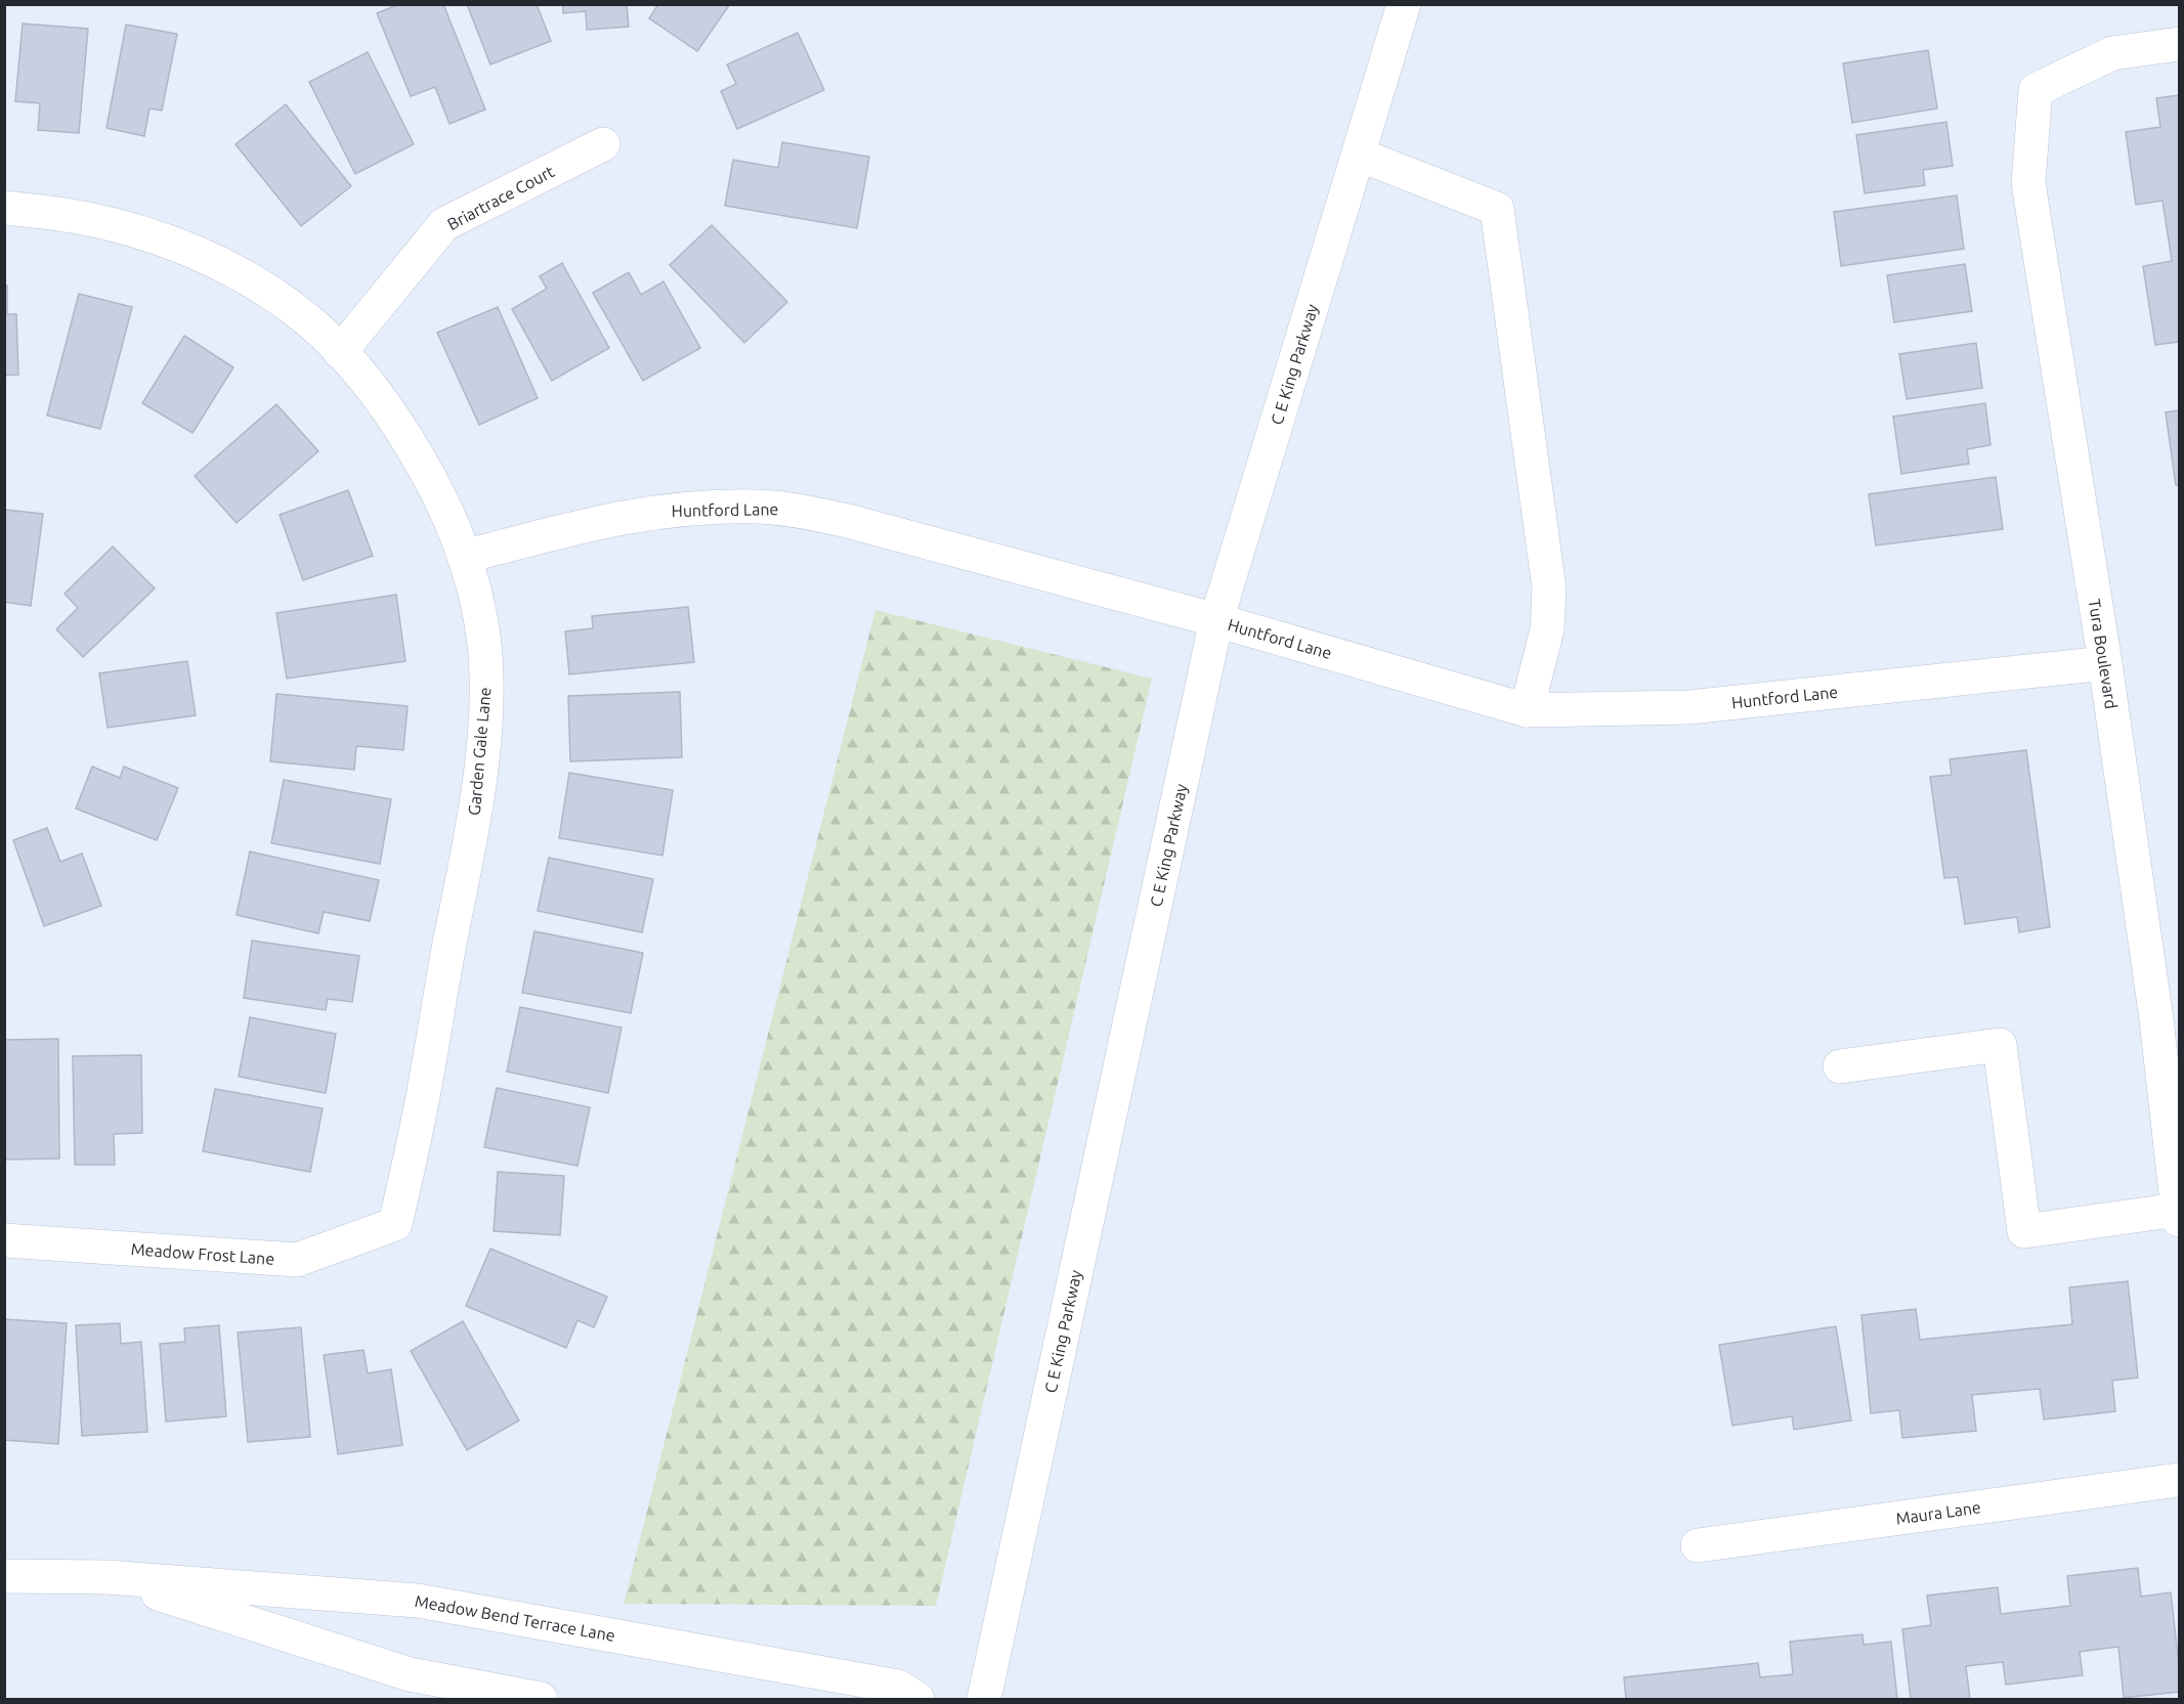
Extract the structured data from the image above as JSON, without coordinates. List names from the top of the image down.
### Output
{
  "streets": {
    "street": [
      "Briartrace Court",
      "C E King Parkway",
      "Huntford Lane",
      "Tura Boulevard",
      "Garden Gale Lane",
      "Meadow Frost Lane",
      "Maura Lane",
      "Meadow Bend Terrace Lane"
    ]
  },
  "crossings": [
    ["Briartrace Court", "Garden Gale Lane"],
    ["C E King Parkway", "Huntford Lane"],
    ["Huntford Lane", "Tura Boulevard"],
    ["Huntford Lane", "Garden Gale Lane"],
    ["Garden Gale Lane", "Meadow Frost Lane"]
  ]
}
